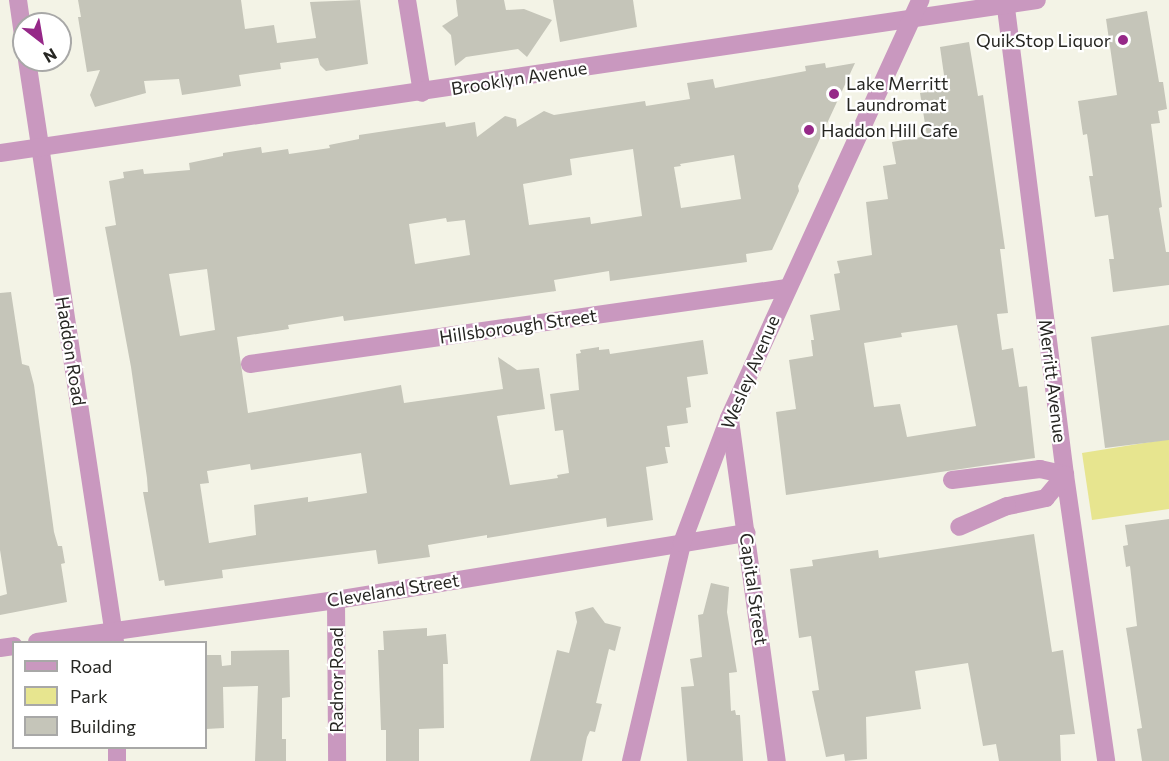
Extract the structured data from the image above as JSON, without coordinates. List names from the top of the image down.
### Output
{
  "streets": {
    "street": [
      "Brooklyn Avenue",
      "Hillsborough Street",
      "Haddon Road",
      "Wesley Avenue",
      "Merritt Avenue",
      "Capital Street",
      "Cleveland Street",
      "Radnor Road"
    ]
  },
  "crossings": [
    ["Brooklyn Avenue", "Haddon Road"],
    ["Brooklyn Avenue", "Wesley Avenue"],
    ["Brooklyn Avenue", "Merritt Avenue"],
    ["Hillsborough Street", "Wesley Avenue"],
    ["Haddon Road", "Cleveland Street"],
    ["Wesley Avenue", "Capital Street"],
    ["Wesley Avenue", "Cleveland Street"],
    ["Capital Street", "Cleveland Street"],
    ["Cleveland Street", "Radnor Road"]
  ],
  "places": ["QuikStop Liquor", "Lake Merritt Laundromat", "Haddon Hill Cafe"],
  "legend": ["Road", "Park", "Building"],
  "north": "bottom right"
}
